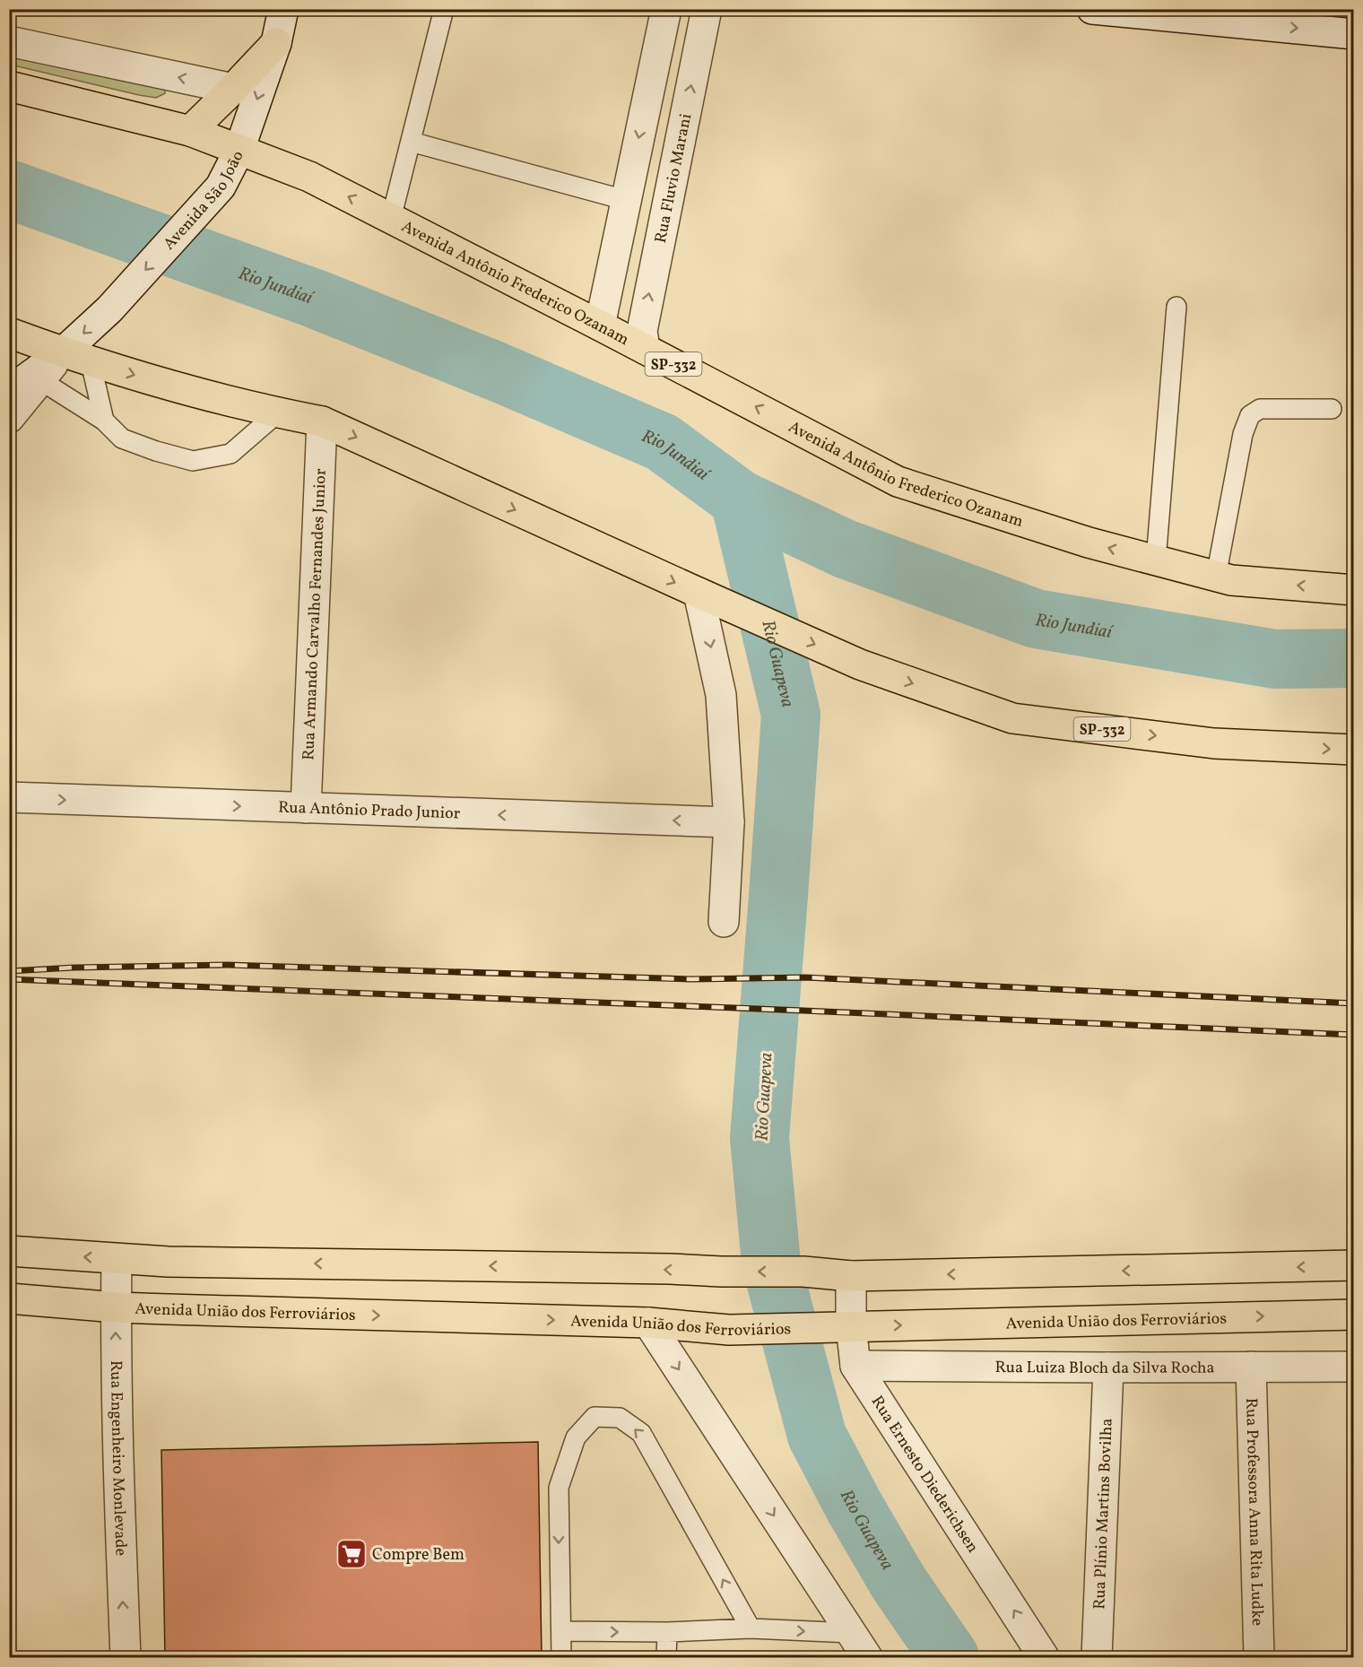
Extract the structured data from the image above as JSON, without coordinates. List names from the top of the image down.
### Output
{
  "streets": {
    "main road": ["Avenida Antônio Frederico Ozanam", "SP-332", "Avenida União dos Ferroviários"],
    "street": [
      "Rua Fluvio Marani",
      "Avenida São João",
      "Rua Armando Carvalho Fernandes Junior",
      "Rua Antônio Prado Junior",
      "Rua Luiza Bloch da Silva Rocha",
      "Rua Engenheiro Monlevade",
      "Rua Ernesto Diederichsen",
      "Rua Professora Anna Rita Ludke",
      "Rua Plínio Martins Bovilha"
    ]
  },
  "crossings": [
    ["Rua Fluvio Marani", "Avenida Antônio Frederico Ozanam"],
    ["Avenida São João", "Avenida Antônio Frederico Ozanam"],
    ["Avenida São João", "SP-332"],
    ["SP-332", "Rua Armando Carvalho Fernandes Junior"],
    ["Rua Armando Carvalho Fernandes Junior", "Rua Antônio Prado Junior"],
    ["Avenida União dos Ferroviários", "Rua Engenheiro Monlevade"],
    ["Avenida União dos Ferroviários", "Rua Ernesto Diederichsen"],
    ["Rua Luiza Bloch da Silva Rocha", "Rua Ernesto Diederichsen"],
    ["Rua Luiza Bloch da Silva Rocha", "Rua Professora Anna Rita Ludke"],
    ["Rua Luiza Bloch da Silva Rocha", "Rua Plínio Martins Bovilha"]
  ],
  "one_way": ["Avenida São João", "Rua Engenheiro Monlevade"],
  "water": ["Rio Jundiaí", "Rio Guapeva"],
  "places": {
    "supermarket": ["Compre Bem"]
  }
}
